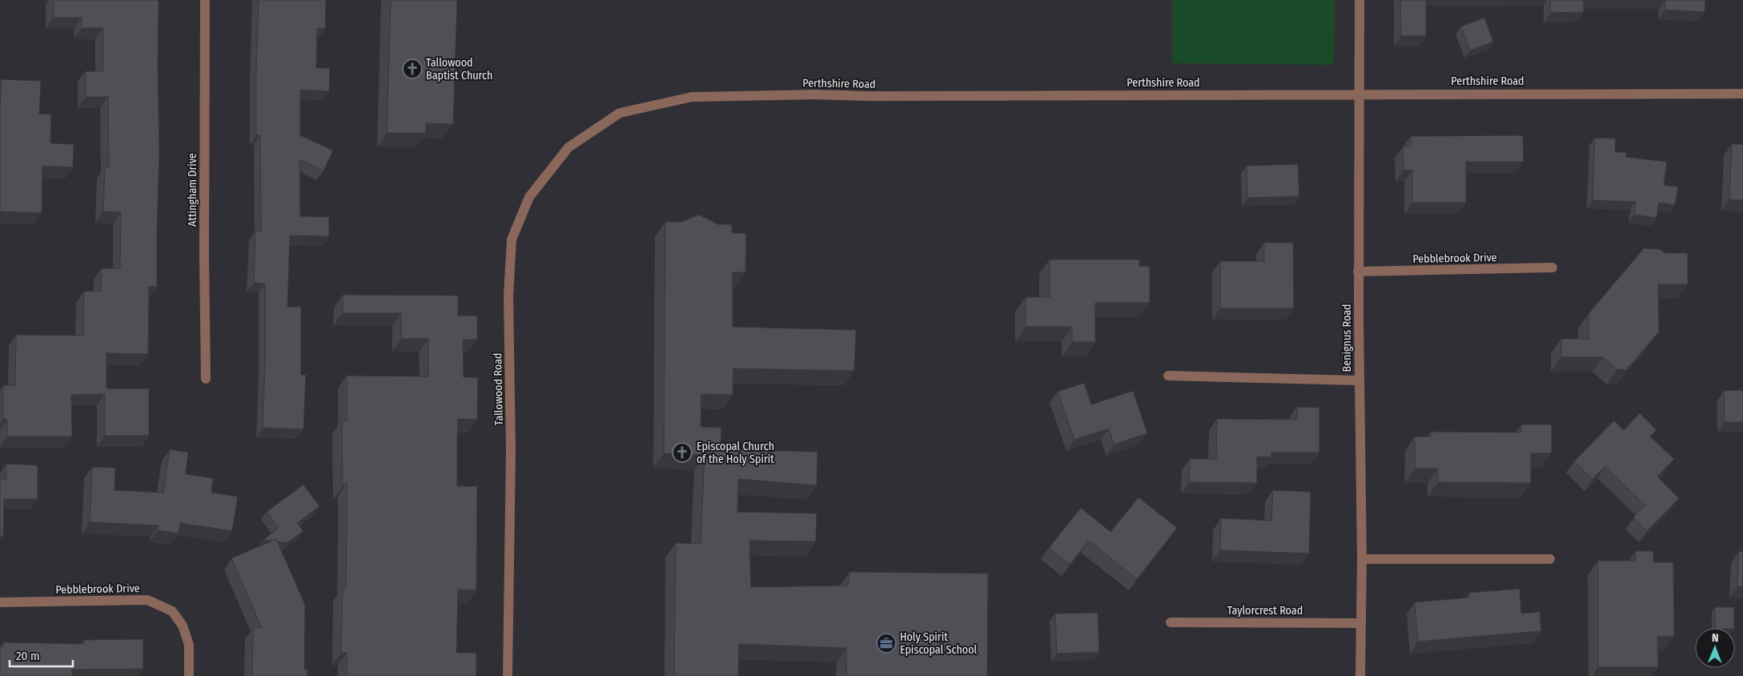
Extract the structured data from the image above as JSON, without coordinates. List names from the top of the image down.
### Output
{
  "streets": {
    "street": [
      "Perthshire Road",
      "Attingham Drive",
      "Pebblebrook Drive",
      "Benignus Road",
      "Tallowood Road",
      "Taylorcrest Road"
    ]
  },
  "crossings": [
    ["Perthshire Road", "Benignus Road"],
    ["Perthshire Road", "Tallowood Road"],
    ["Pebblebrook Drive", "Benignus Road"],
    ["Benignus Road", "Taylorcrest Road"]
  ],
  "places": {
    "church": ["Tallowood Baptist Church", "Episcopal Church of the Holy Spirit"],
    "office": ["Holy Spirit Episcopal School"]
  },
  "scale_bar": "20 m",
  "north": "top"
}
